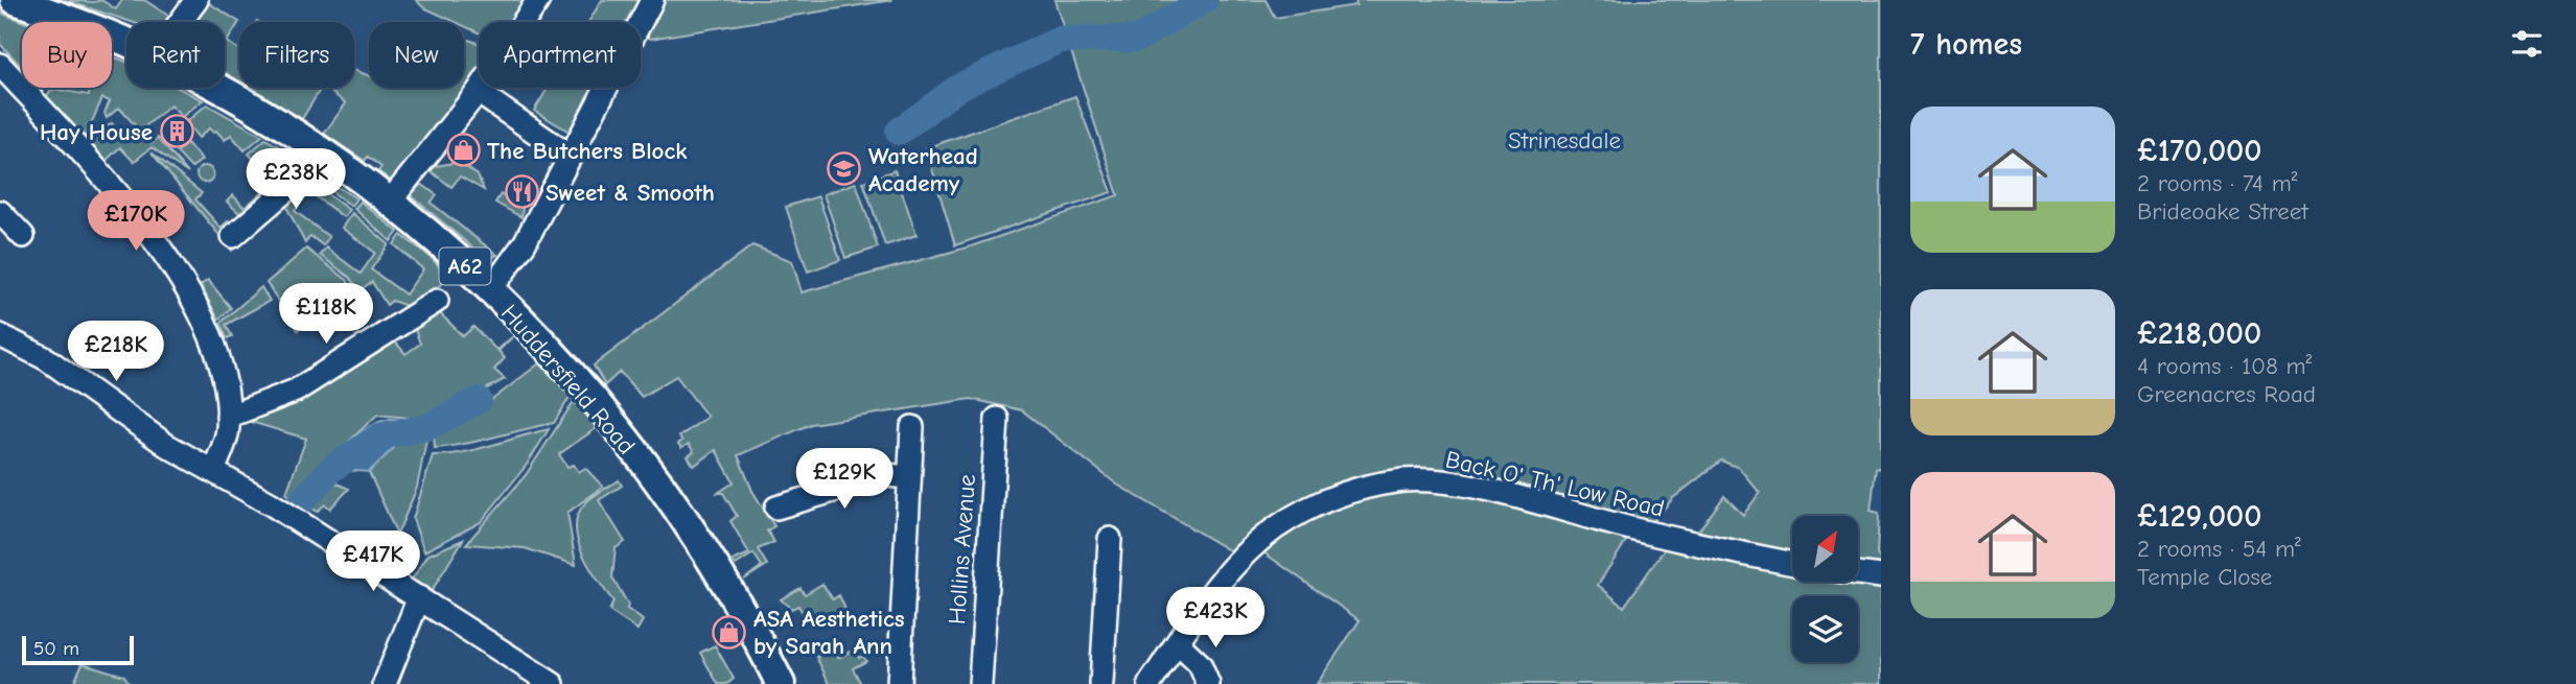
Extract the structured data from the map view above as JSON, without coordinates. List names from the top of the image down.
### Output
{
  "streets": {
    "main road": ["A62", "Huddersfield Road"],
    "street": ["Back O' Th' Low Road", "Hollins Avenue"]
  },
  "parks": ["Strinesdale"],
  "places": {
    "building": ["Hay House"],
    "shop": ["The Butchers Block", "ASA Aesthetics by Sarah Ann"],
    "school or university": ["Waterhead Academy"],
    "restaurant": ["Sweet & Smooth"]
  },
  "scale_bar": "50 m",
  "north": "top right",
  "page": {
    "heading": "7 homes",
    "chip": [
      "Buy",
      "Rent",
      "Filters",
      "New",
      "Apartment"
    ],
    "list": [
      {
        "name": "£170,000",
        "note": "2 rooms · 74 m² · Brideoake Street"
      },
      {
        "name": "£218,000",
        "note": "4 rooms · 108 m² · Greenacres Road"
      },
      {
        "name": "£129,000",
        "note": "2 rooms · 54 m² · Temple Close"
      }
    ],
    "price": [
      "£238K",
      "£170K",
      "£118K",
      "£218K",
      "£129K",
      "£417K",
      "£423K"
    ],
    "scale": "50 m"
  }
}
